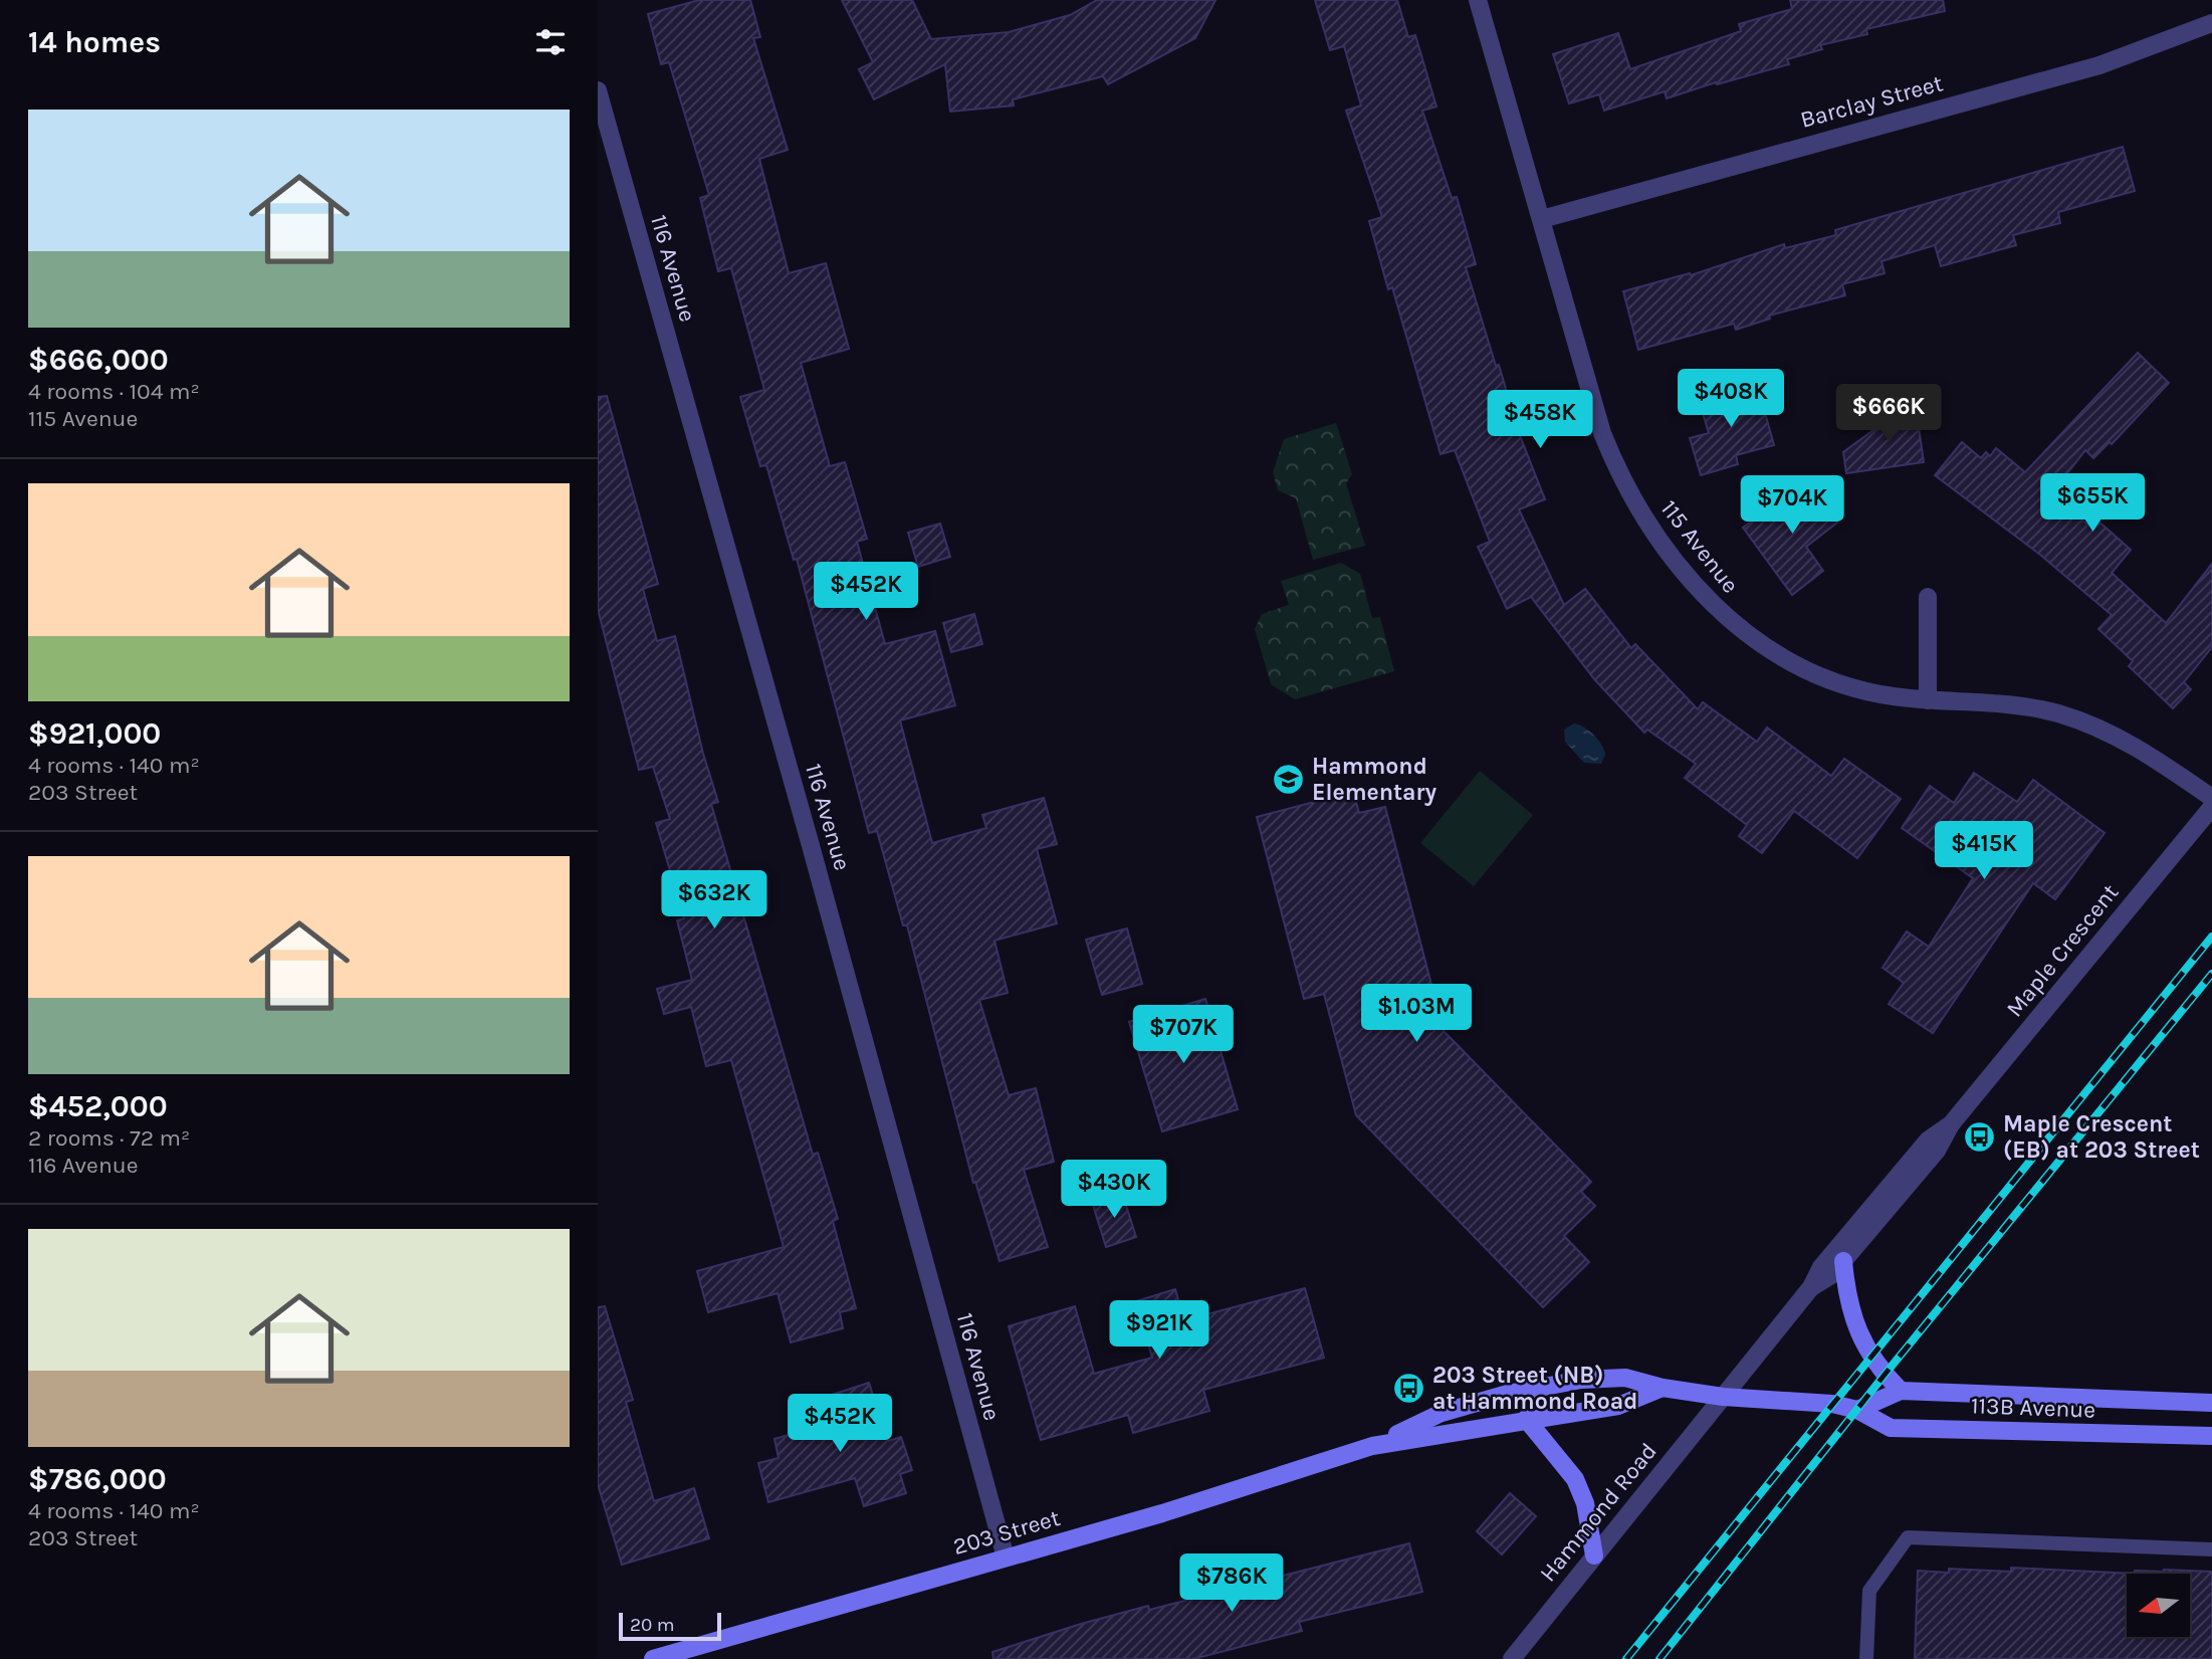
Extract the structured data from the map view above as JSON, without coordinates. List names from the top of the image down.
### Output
{
  "streets": {
    "main road": ["113B Avenue", "203 Street"],
    "street": [
      "Barclay Street",
      "116 Avenue",
      "115 Avenue",
      "Maple Crescent",
      "Hammond Road"
    ]
  },
  "crossings": [
    ["Barclay Street", "115 Avenue"],
    ["116 Avenue", "203 Street"],
    ["Maple Crescent", "113B Avenue"],
    ["Maple Crescent", "Hammond Road"],
    ["Maple Crescent", "203 Street"],
    ["113B Avenue", "Hammond Road"],
    ["113B Avenue", "203 Street"],
    ["Hammond Road", "203 Street"]
  ],
  "places": {
    "school or university": ["Hammond Elementary"],
    "bus stop": ["Maple Crescent (EB) at 203 Street", "203 Street (NB) at Hammond Road"]
  },
  "scale_bar": "20 m",
  "north": "left",
  "page": {
    "heading": "14 homes",
    "list": [
      {
        "name": "$666,000",
        "note": "4 rooms · 104 m² · 115 Avenue"
      },
      {
        "name": "$921,000",
        "note": "4 rooms · 140 m² · 203 Street"
      },
      {
        "name": "$452,000",
        "note": "2 rooms · 72 m² · 116 Avenue"
      },
      {
        "name": "$786,000",
        "note": "4 rooms · 140 m² · 203 Street"
      }
    ],
    "price": [
      "$408K",
      "$666K",
      "$458K",
      "$655K",
      "$704K",
      "$452K",
      "$415K",
      "$632K",
      "$1.03M",
      "$707K",
      "$430K",
      "$921K",
      "$452K",
      "$786K"
    ],
    "scale": "20 m"
  }
}
